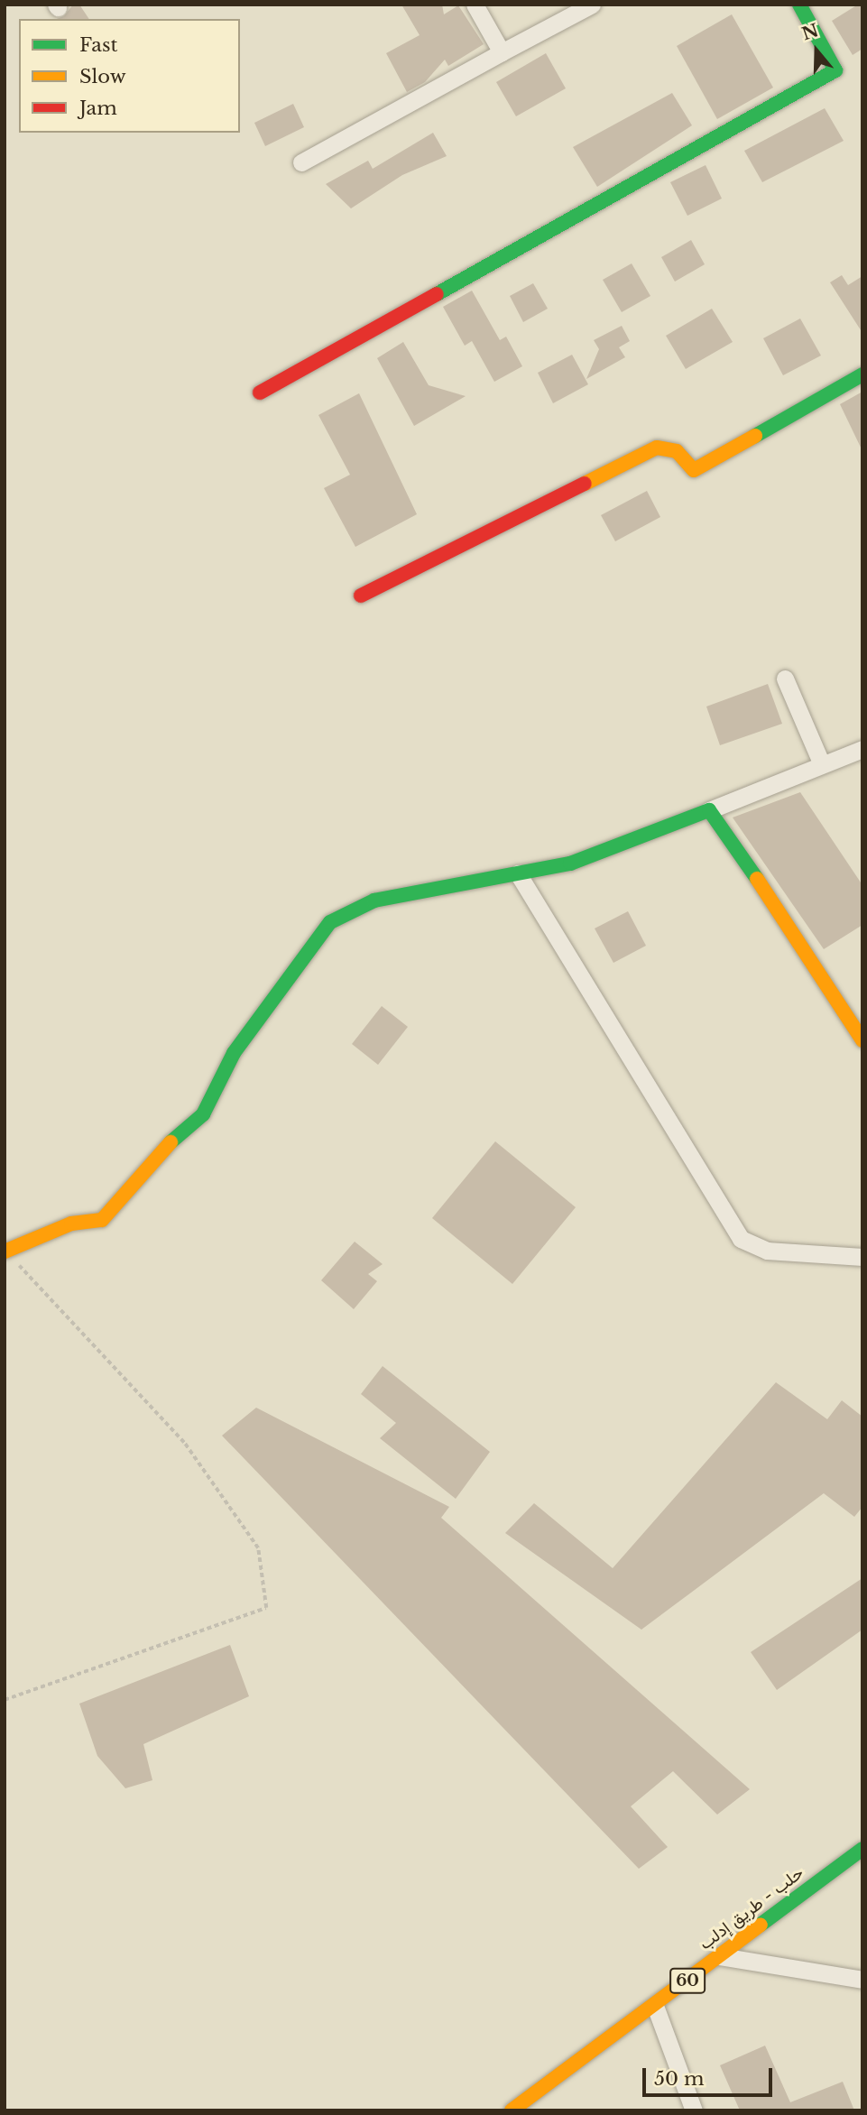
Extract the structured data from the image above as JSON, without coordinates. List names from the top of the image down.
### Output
{
  "streets": {
    "main road": ["حلب - طريق إدلب", "60"]
  },
  "legend": ["Fast", "Slow", "Jam"],
  "scale_bar": "50 m",
  "north": "top"
}
